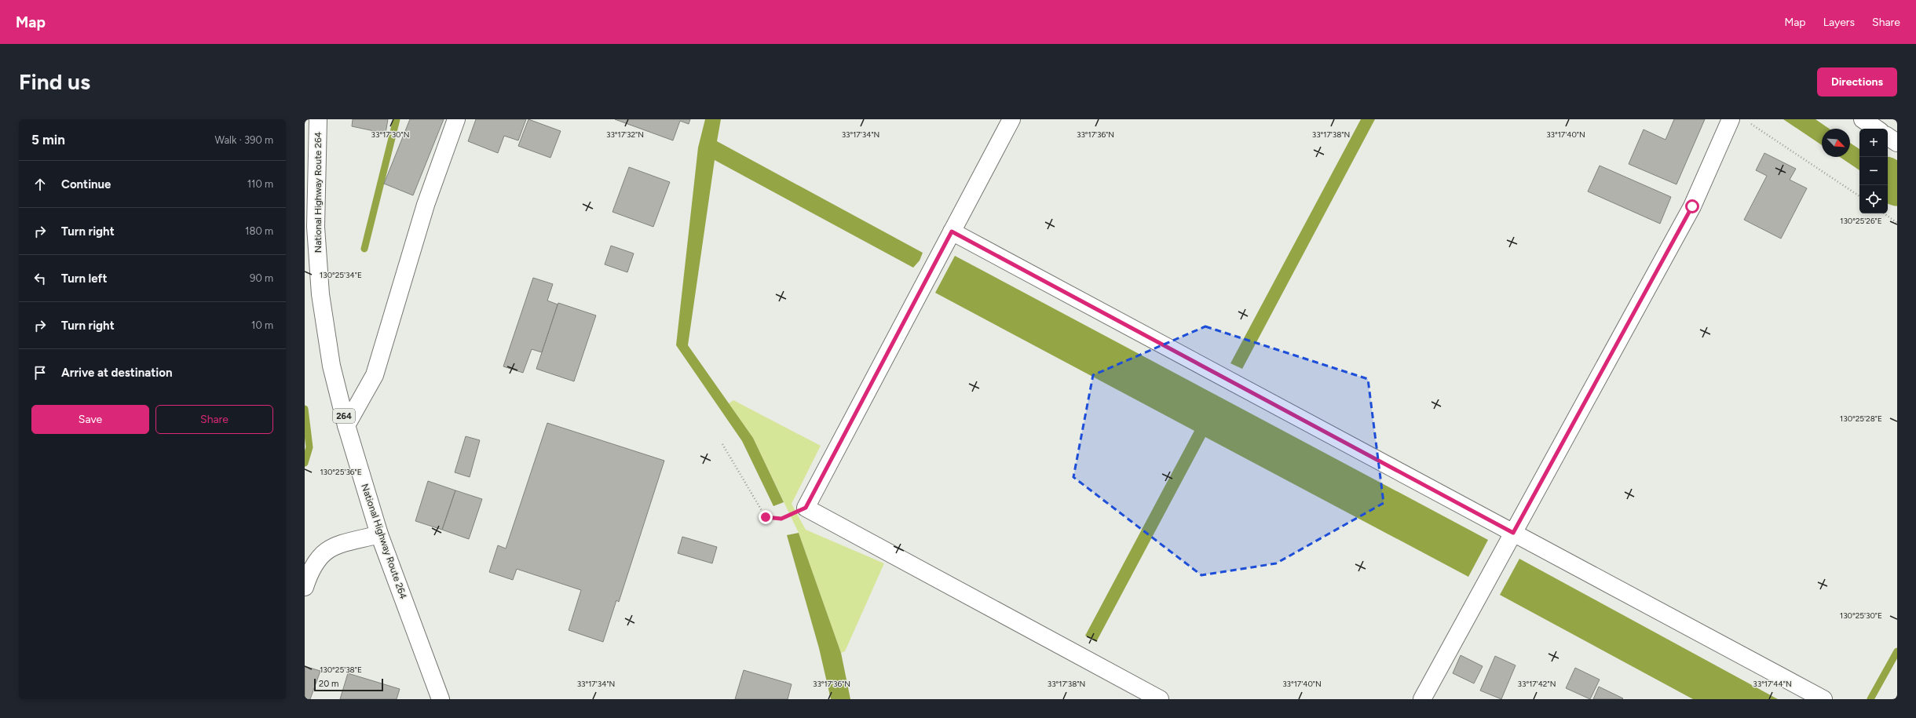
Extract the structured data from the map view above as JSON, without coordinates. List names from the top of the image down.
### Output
{
  "streets": {
    "main road": ["National Highway Route 264", "264"]
  },
  "scale_bar": "20 m",
  "north": "bottom right",
  "page": {
    "header": "Map",
    "nav": ["Map", "Layers", "Share"],
    "buttons": [
      "Directions",
      ["Save", "Share"]
    ],
    "title": "Find us",
    "heading": ["5 min", "Walk · 390 m"],
    "map_buttons": ["+", "−"],
    "list": [
      ["Continue", "110 m"],
      ["Turn right", "180 m"],
      ["Turn left", "90 m"],
      ["Turn right", "10 m"],
      "Arrive at destination"
    ],
    "scale": "20 m"
  },
  "coordinates": [
    "33°17'30\"N",
    "33°17'32\"N",
    "33°17'34\"N",
    "33°17'36\"N",
    "33°17'38\"N",
    "33°17'40\"N",
    "130°25'26\"E",
    "130°25'34\"E",
    "130°25'28\"E",
    "130°25'36\"E",
    "130°25'30\"E",
    "130°25'38\"E",
    "33°17'42\"N",
    "33°17'44\"N"
  ]
}
